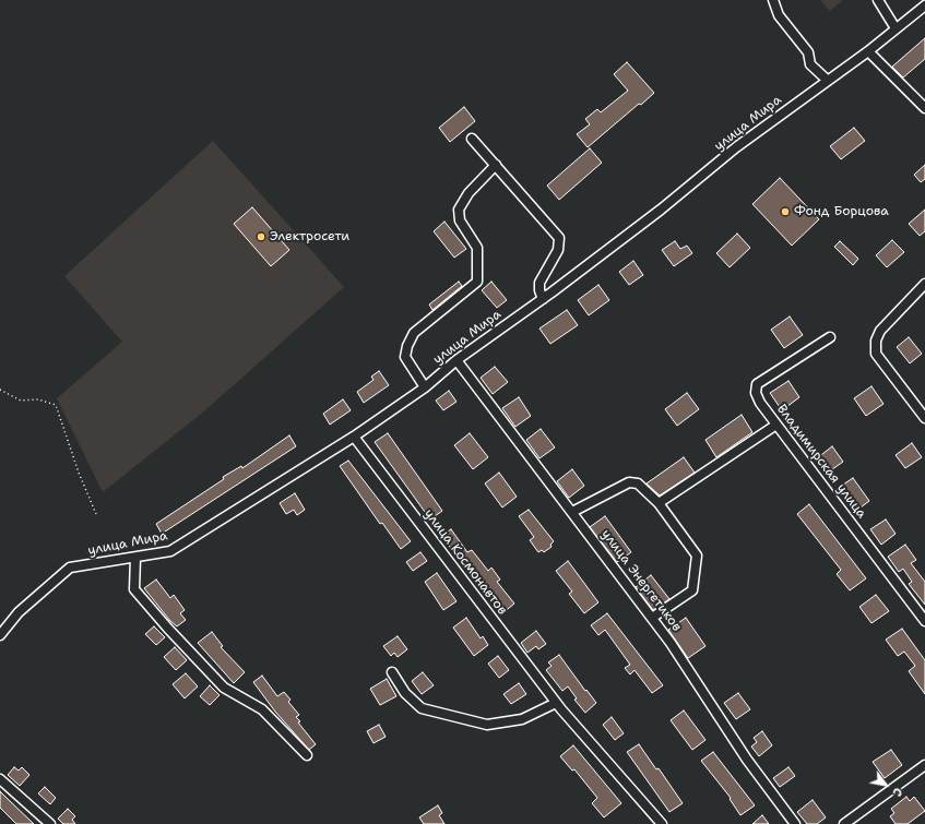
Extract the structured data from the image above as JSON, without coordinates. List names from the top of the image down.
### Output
{
  "streets": {
    "street": [
      "улица Мира",
      "Владимирская улица",
      "улица Космонавтов",
      "улица Энергетиков"
    ]
  },
  "crossings": [
    ["улица Мира", "улица Космонавтов"],
    ["улица Мира", "улица Энергетиков"]
  ],
  "places": ["Фонд Борцова", "Электросети"],
  "north": "bottom right"
}
